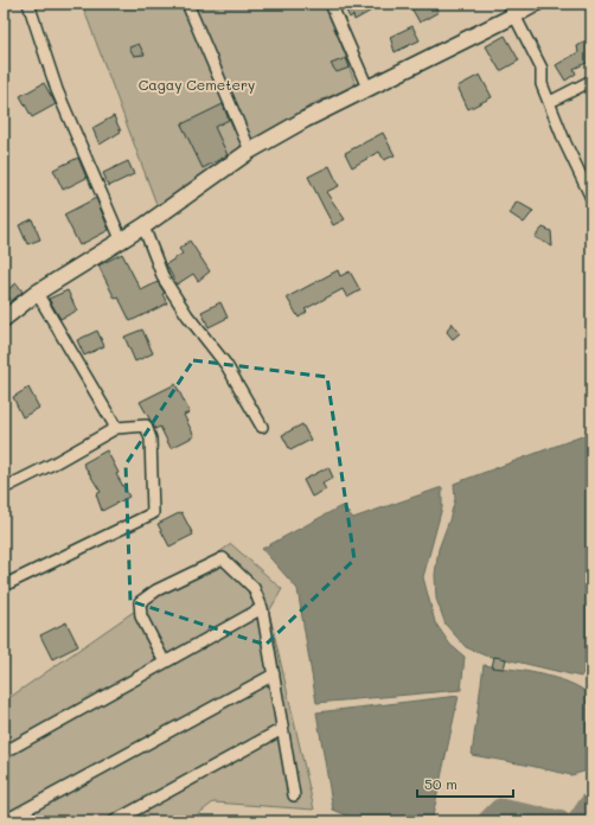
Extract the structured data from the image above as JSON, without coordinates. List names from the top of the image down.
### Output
{
  "parks": ["Cagay Cemetery"],
  "scale_bar": "50 m"
}
